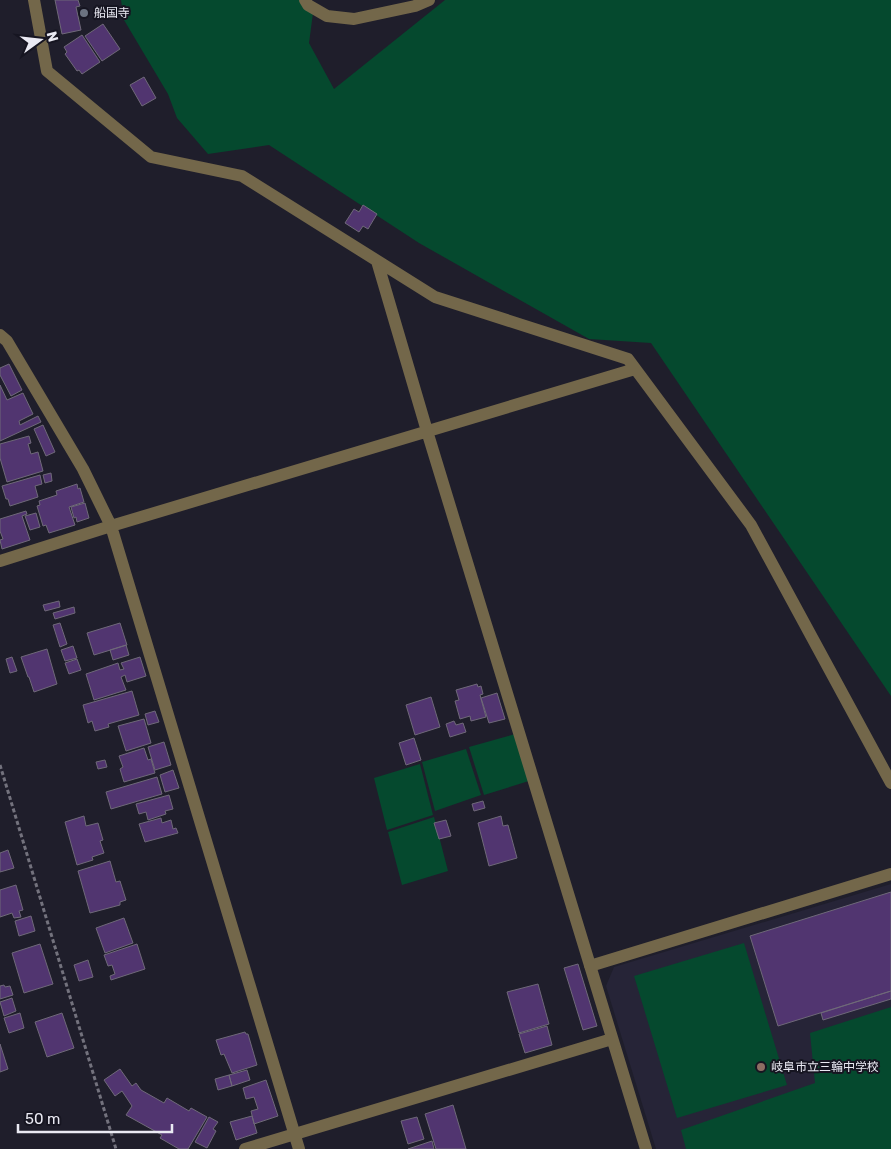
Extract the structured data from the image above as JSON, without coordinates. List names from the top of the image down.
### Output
{
  "places": ["船国寺", "岐阜市立三輪中学校"],
  "scale_bar": "50 m",
  "north": "right"
}
